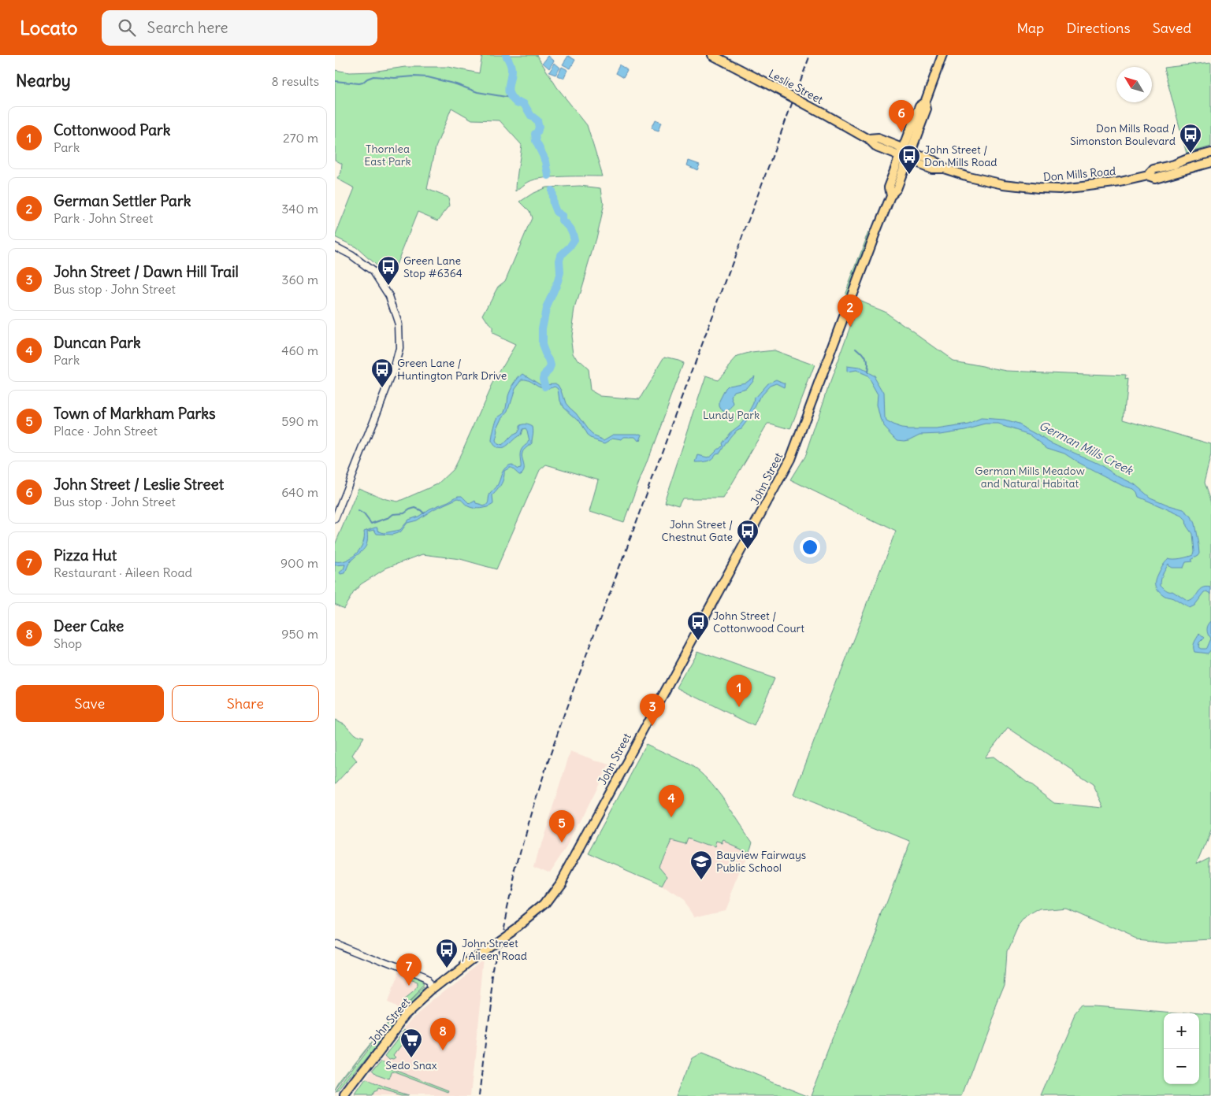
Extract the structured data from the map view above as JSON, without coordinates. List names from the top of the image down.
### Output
{
  "streets": {
    "main road": ["Leslie Street", "Don Mills Road", "John Street"]
  },
  "crossings": [
    ["Leslie Street", "Don Mills Road"],
    ["Leslie Street", "John Street"],
    ["Don Mills Road", "John Street"]
  ],
  "water": ["German Mills Creek"],
  "parks": ["Thornlea East Park", "Lundy Park", "German Mills Meadow and Natural Habitat"],
  "places": {
    "bus stop": [
      "Don Mills Road / Simonston Boulevard",
      "John Street / Don Mills Road",
      "Green Lane Stop #6364",
      "Green Lane / Huntington Park Drive",
      "John Street / Chestnut Gate",
      "John Street / Cottonwood Court",
      "John Street / Aileen Road"
    ],
    "school or university": ["Bayview Fairways Public School"],
    "supermarket": ["Sedo Snax"]
  },
  "north": "top left",
  "page": {
    "header": "Locato",
    "search": "Search here",
    "nav": ["Map", "Directions", "Saved"],
    "heading": ["Nearby", "8 results"],
    "pins": [
      "6",
      "2",
      "1",
      "3",
      "4",
      "5",
      "7",
      "8"
    ],
    "list": [
      {
        "mark": "1",
        "name": "Cottonwood Park",
        "note": "Park",
        "value": "270 m"
      },
      {
        "mark": "2",
        "name": "German Settler Park",
        "note": "Park · John Street",
        "value": "340 m"
      },
      {
        "mark": "3",
        "name": "John Street / Dawn Hill Trail",
        "note": "Bus stop · John Street",
        "value": "360 m"
      },
      {
        "mark": "4",
        "name": "Duncan Park",
        "note": "Park",
        "value": "460 m"
      },
      {
        "mark": "5",
        "name": "Town of Markham Parks",
        "note": "Place · John Street",
        "value": "590 m"
      },
      {
        "mark": "6",
        "name": "John Street / Leslie Street",
        "note": "Bus stop · John Street",
        "value": "640 m"
      },
      {
        "mark": "7",
        "name": "Pizza Hut",
        "note": "Restaurant · Aileen Road",
        "value": "900 m"
      },
      {
        "mark": "8",
        "name": "Deer Cake",
        "note": "Shop",
        "value": "950 m"
      }
    ],
    "buttons": ["Save", "Share"],
    "map_buttons": ["+", "−"]
  }
}
